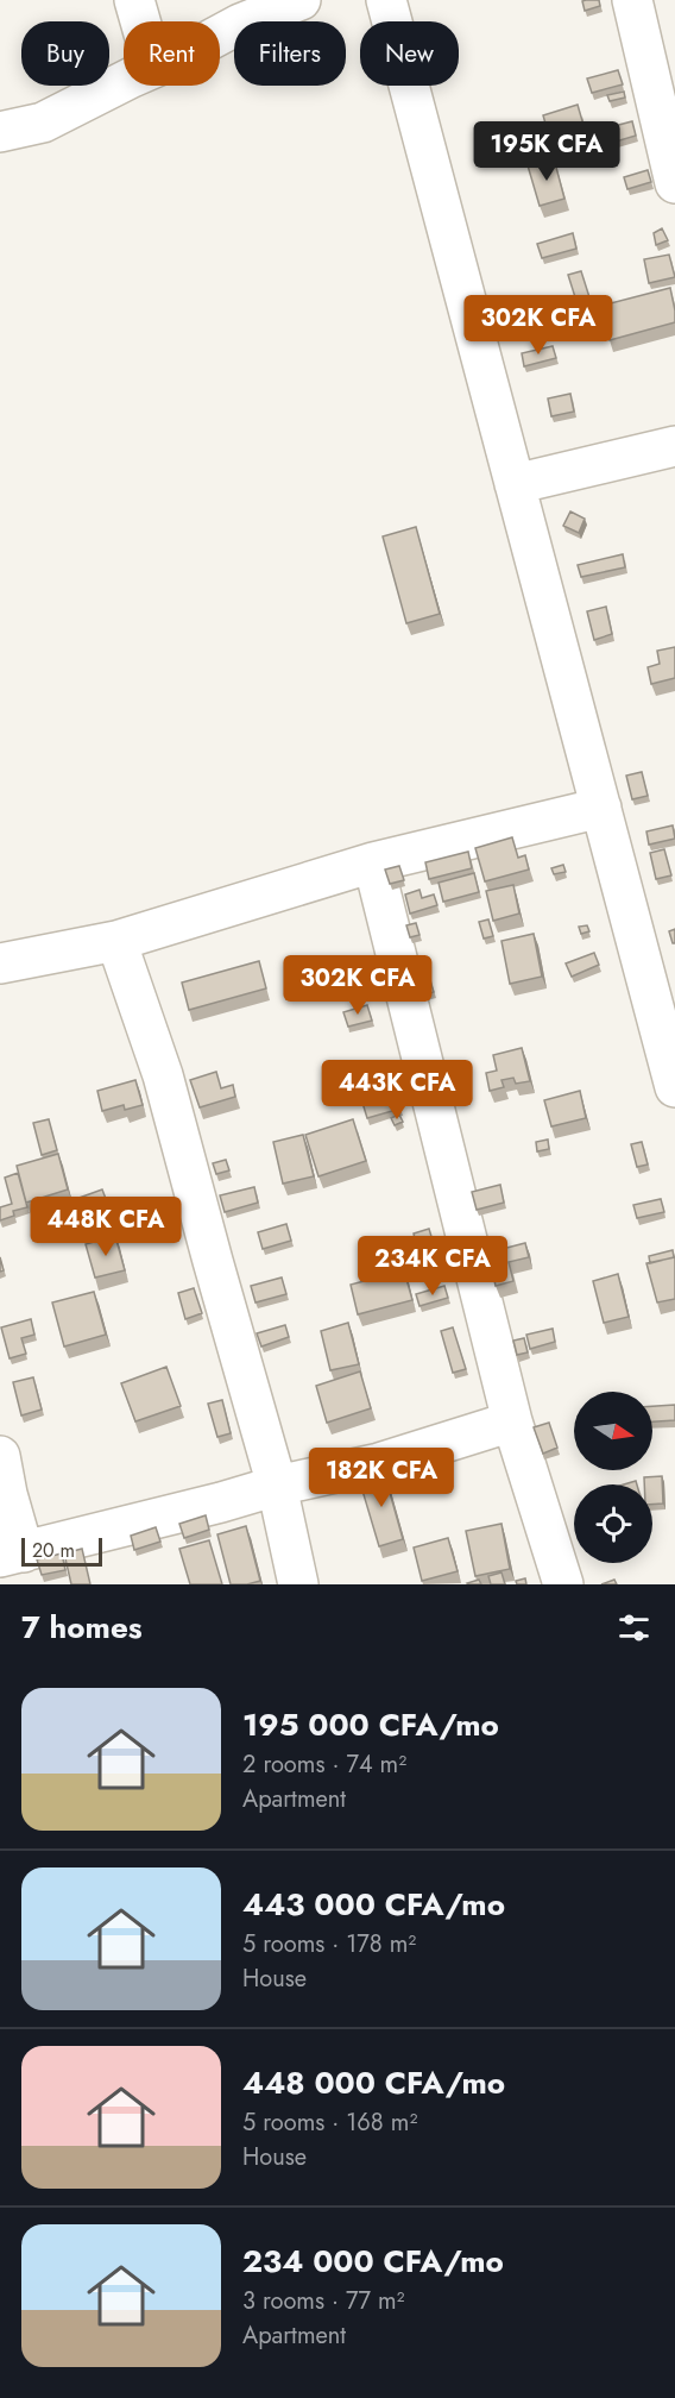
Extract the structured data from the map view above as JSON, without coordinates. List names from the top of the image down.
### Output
{
  "scale_bar": "20 m",
  "north": "right",
  "page": {
    "chip": [
      "Buy",
      "Rent",
      "Filters",
      "New"
    ],
    "price": [
      "195K CFA",
      "302K CFA",
      "302K CFA",
      "443K CFA",
      "448K CFA",
      "234K CFA",
      "182K CFA"
    ],
    "scale": "20 m",
    "heading": "7 homes",
    "list": [
      {
        "name": "195 000 CFA/mo",
        "note": "2 rooms · 74 m² · Apartment"
      },
      {
        "name": "443 000 CFA/mo",
        "note": "5 rooms · 178 m² · House"
      },
      {
        "name": "448 000 CFA/mo",
        "note": "5 rooms · 168 m² · House"
      },
      {
        "name": "234 000 CFA/mo",
        "note": "3 rooms · 77 m² · Apartment"
      }
    ]
  }
}
